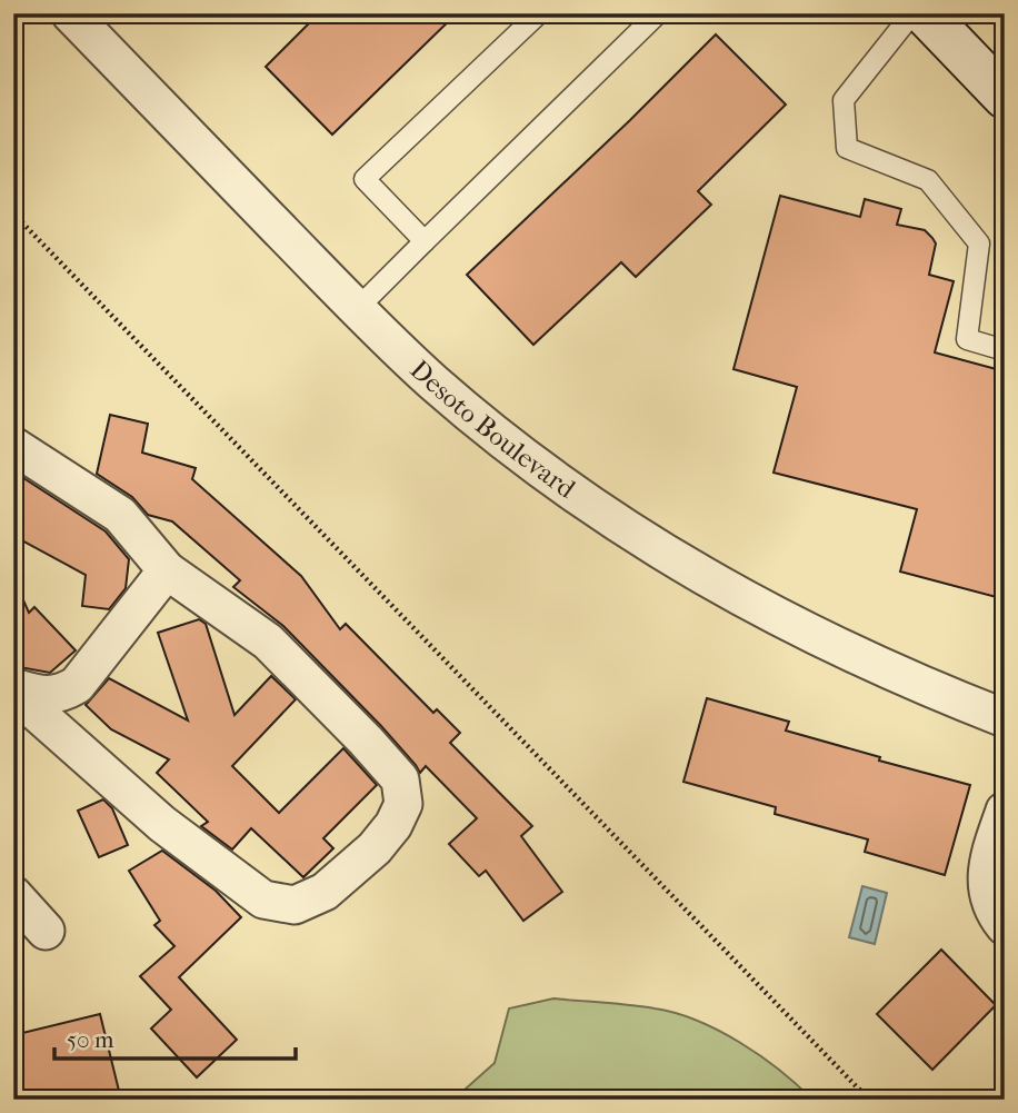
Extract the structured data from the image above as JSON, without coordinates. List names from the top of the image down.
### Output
{
  "streets": {
    "street": ["Desoto Boulevard"]
  },
  "scale_bar": "50 m"
}
